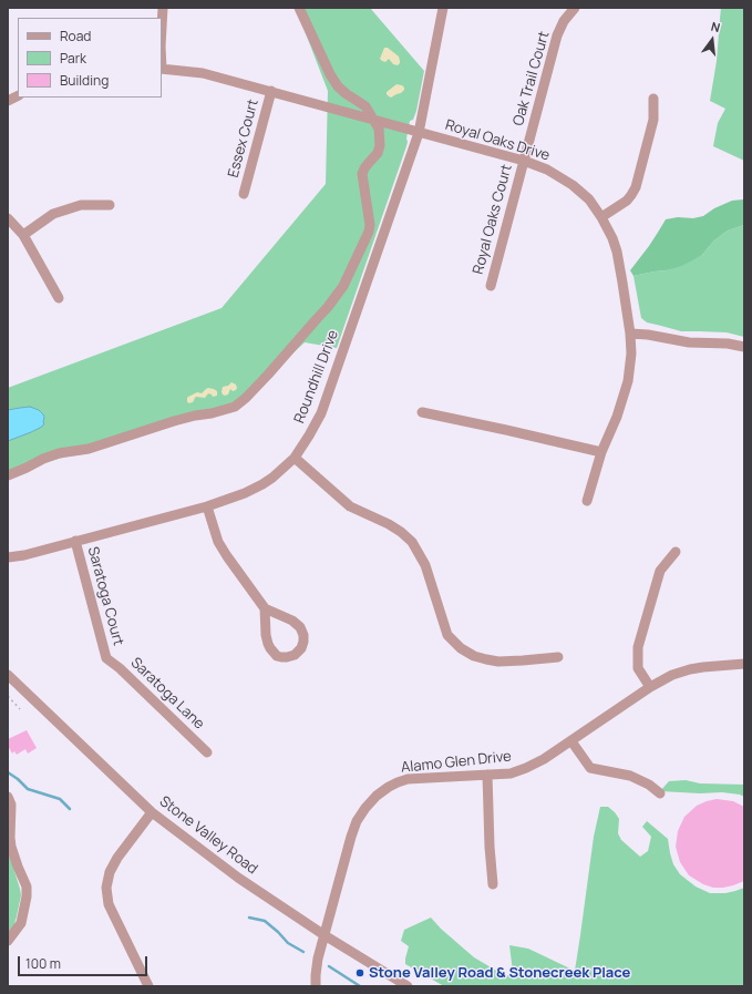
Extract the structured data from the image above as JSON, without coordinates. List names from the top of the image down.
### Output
{
  "streets": {
    "street": [
      "Oak Trail Court",
      "Essex Court",
      "Royal Oaks Drive",
      "Royal Oaks Court",
      "Roundhill Drive",
      "Saratoga Court",
      "Saratoga Lane",
      "Alamo Glen Drive",
      "Stone Valley Road"
    ]
  },
  "crossings": [
    ["Oak Trail Court", "Royal Oaks Drive"],
    ["Oak Trail Court", "Royal Oaks Court"],
    ["Essex Court", "Royal Oaks Drive"],
    ["Royal Oaks Drive", "Royal Oaks Court"],
    ["Royal Oaks Drive", "Roundhill Drive"],
    ["Roundhill Drive", "Saratoga Court"],
    ["Saratoga Court", "Saratoga Lane"],
    ["Alamo Glen Drive", "Stone Valley Road"]
  ],
  "places": ["Stone Valley Road & Stonecreek Place"],
  "legend": ["Road", "Park", "Building"],
  "scale_bar": "100 m",
  "north": "top"
}
